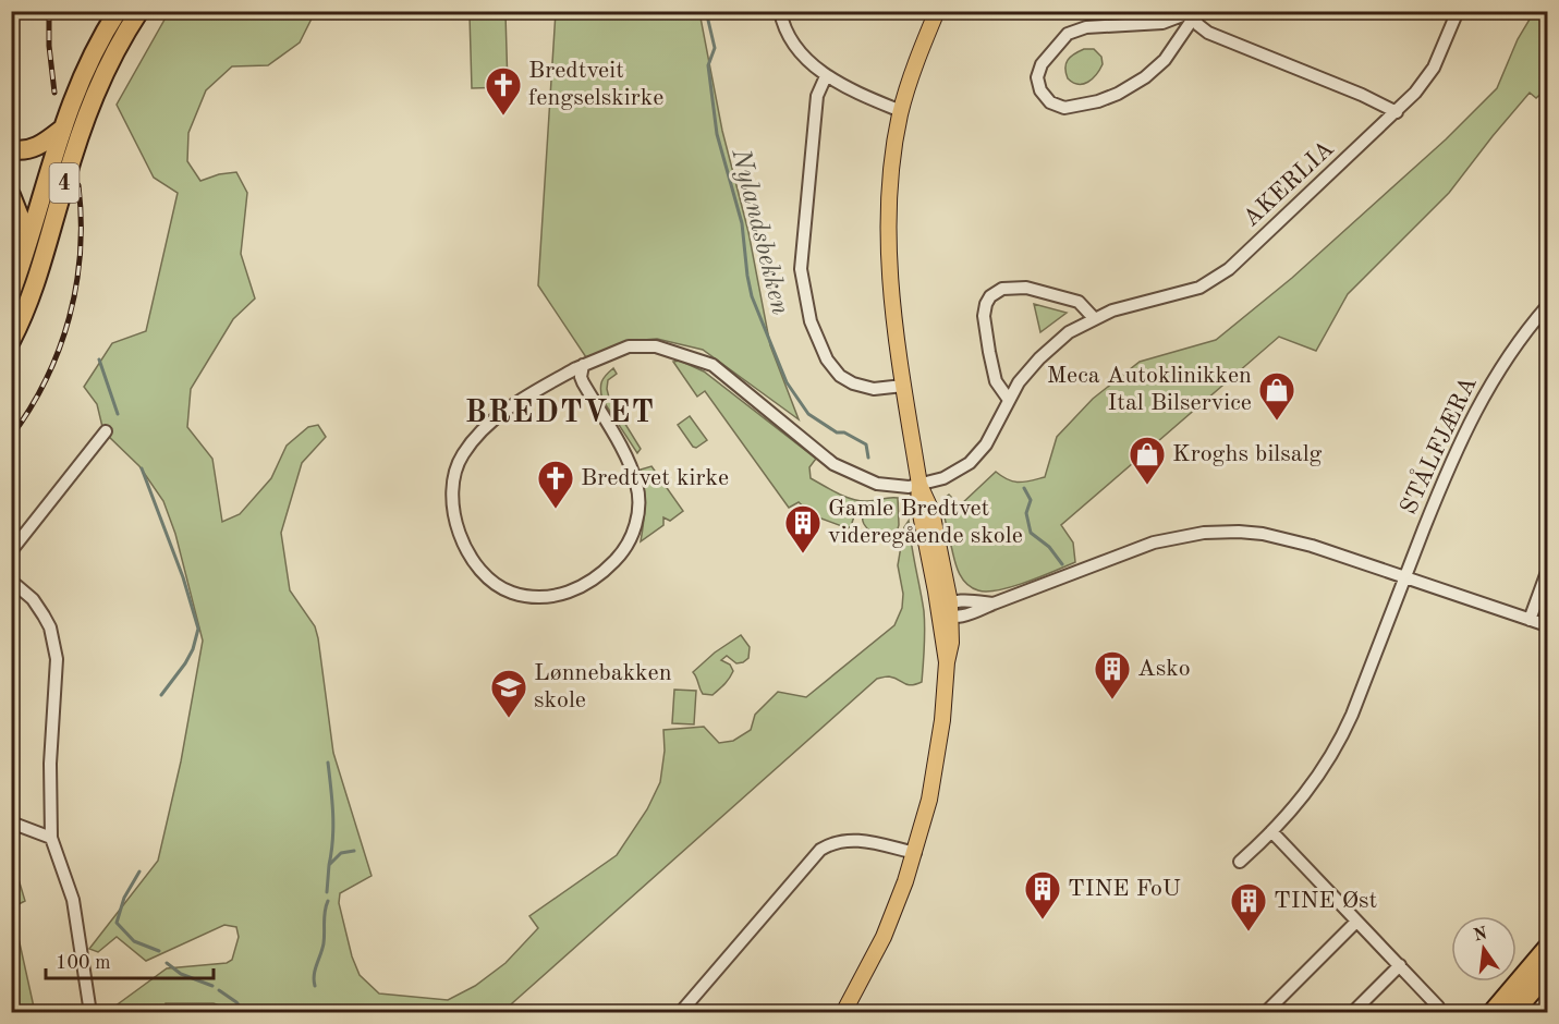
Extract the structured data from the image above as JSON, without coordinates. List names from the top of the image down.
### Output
{
  "streets": {
    "highway": ["4"],
    "street": ["AKERLIA", "STÅLFJÆRA"]
  },
  "districts": ["BREDTVET"],
  "water": ["Nylandsbekken"],
  "places": {
    "church": ["Bredtveit fengselskirke", "Bredtvet kirke"],
    "shop": ["Meca Autoklinikken Ital Bilservice", "Kroghs bilsalg"],
    "building": [
      "Gamle Bredtvet videregående skole",
      "Asko",
      "TINE FoU",
      "TINE Øst"
    ],
    "school or university": ["Lønnebakken skole"]
  },
  "scale_bar": "100 m",
  "north": "top"
}
